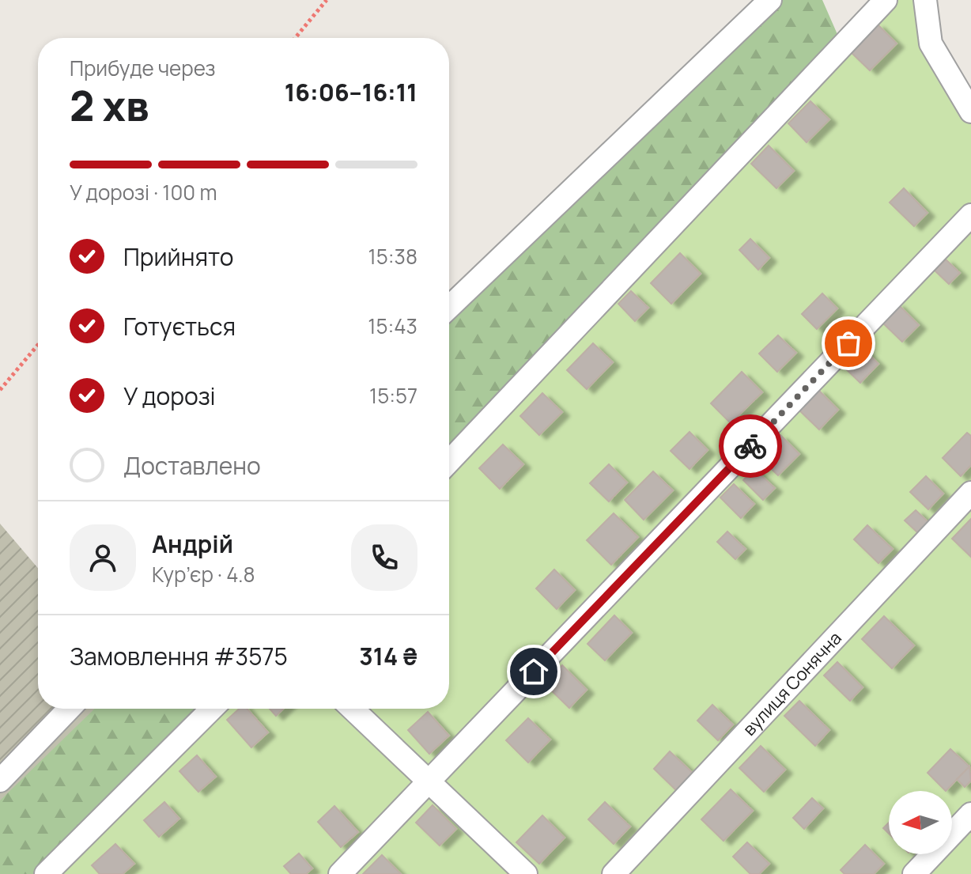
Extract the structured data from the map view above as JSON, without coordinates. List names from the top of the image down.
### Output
{
  "streets": {
    "street": ["вулиця Сонячна"]
  },
  "north": "left",
  "page": {
    "heading": ["2 хв", "Прибуде через", "16:06–16:11"],
    "panel": [
      "Андрій",
      "Кур’єр · 4.8",
      "Замовлення #3575",
      "314 ₴"
    ],
    "bar": "У дорозі · 100 m",
    "list": [
      ["Прийнято", "15:38"],
      ["Готується", "15:43"],
      ["У дорозі", "15:57"],
      "Доставлено"
    ]
  }
}
